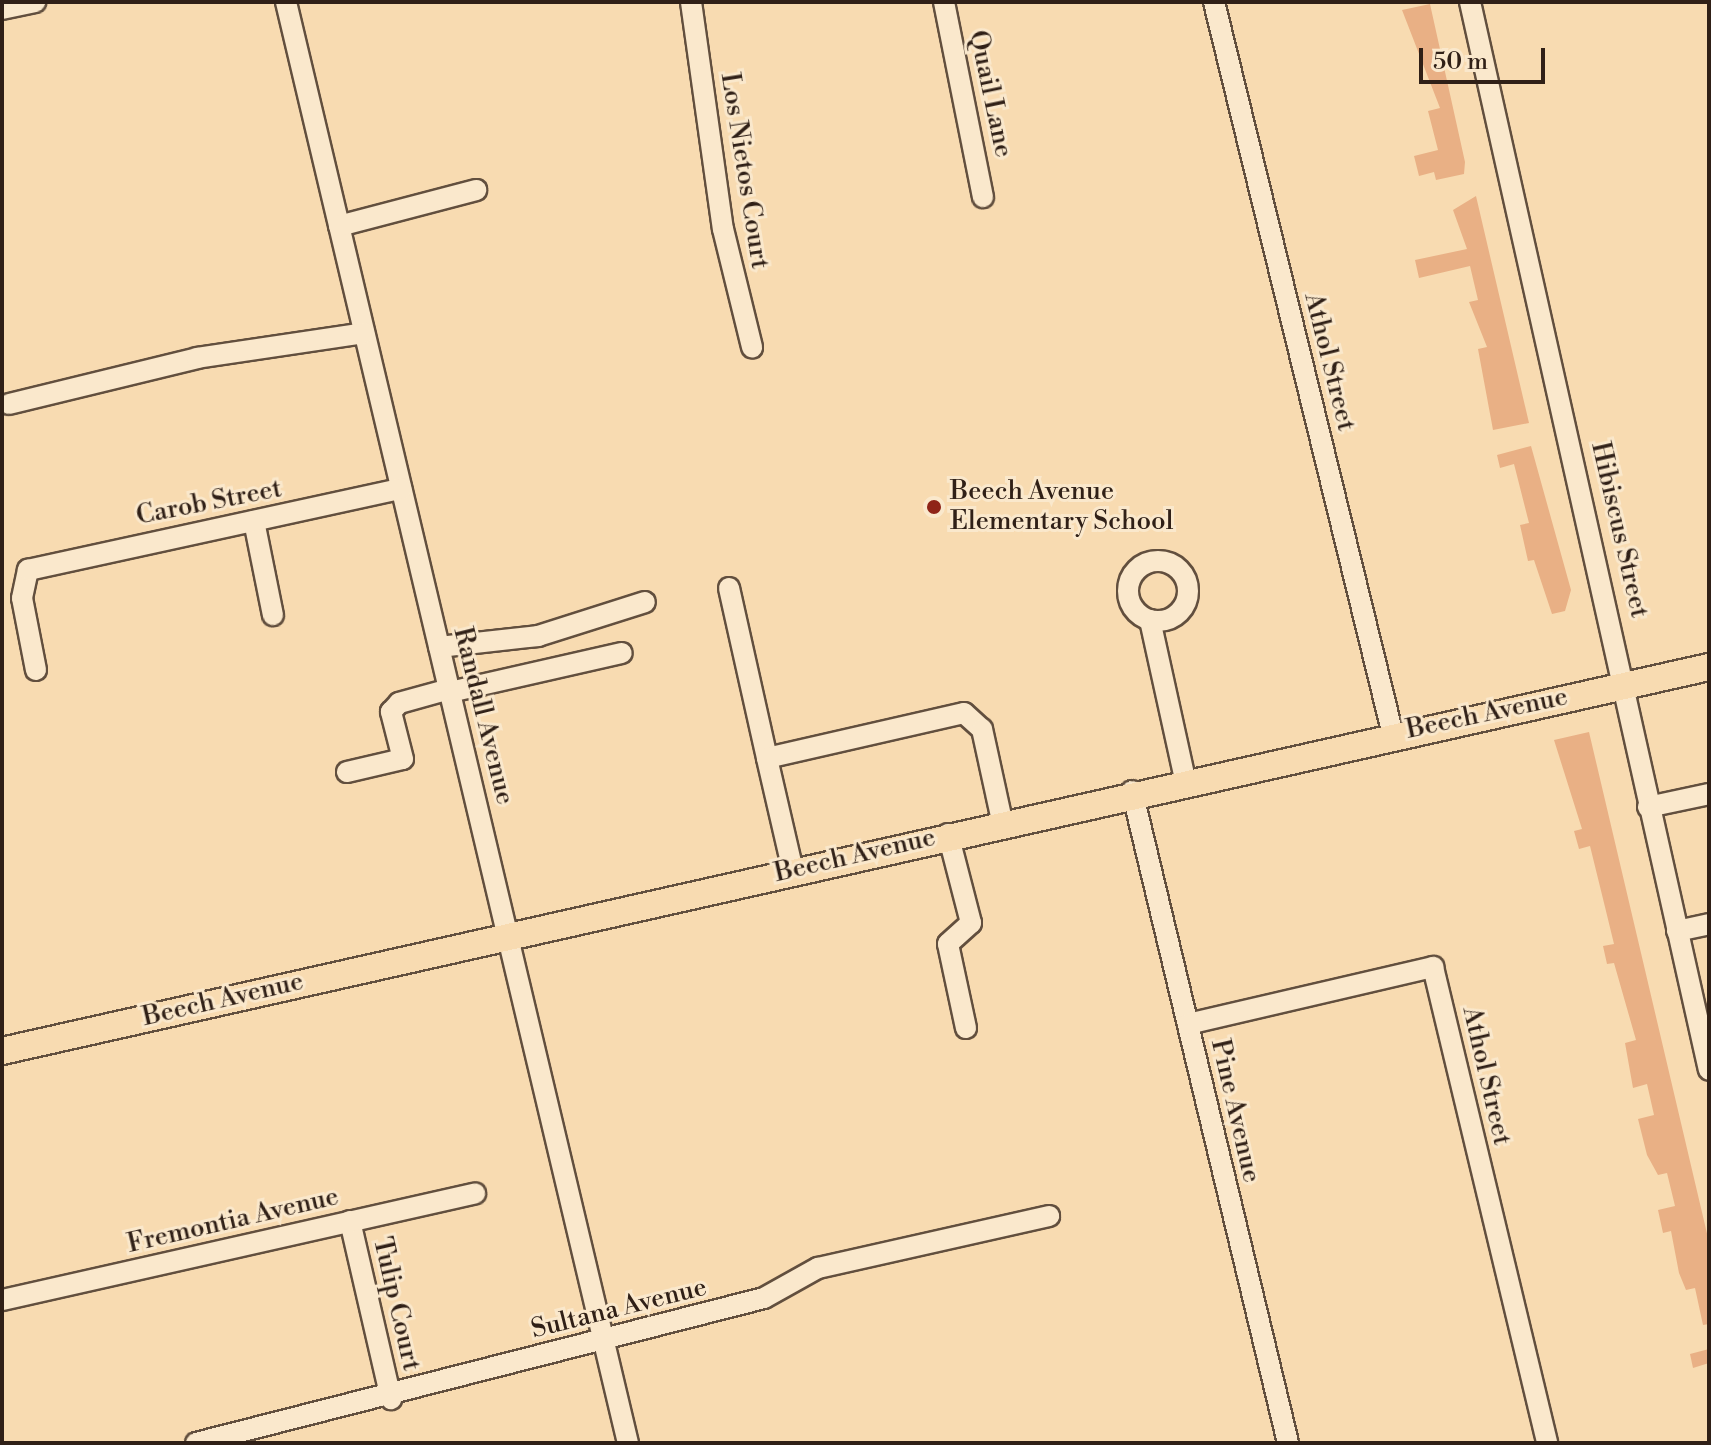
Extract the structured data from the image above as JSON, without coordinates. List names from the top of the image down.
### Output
{
  "streets": {
    "main road": ["Beech Avenue"],
    "street": [
      "Quail Lane",
      "Los Nietos Court",
      "Athol Street",
      "Carob Street",
      "Hibiscus Street",
      "Randall Avenue",
      "Pine Avenue",
      "Fremontia Avenue",
      "Tulip Court",
      "Sultana Avenue"
    ]
  },
  "crossings": [
    ["Athol Street", "Beech Avenue"],
    ["Athol Street", "Pine Avenue"],
    ["Carob Street", "Randall Avenue"],
    ["Hibiscus Street", "Beech Avenue"],
    ["Beech Avenue", "Randall Avenue"],
    ["Beech Avenue", "Pine Avenue"],
    ["Randall Avenue", "Sultana Avenue"],
    ["Fremontia Avenue", "Tulip Court"],
    ["Tulip Court", "Sultana Avenue"]
  ],
  "places": ["Beech Avenue Elementary School"],
  "scale_bar": "50 m"
}
